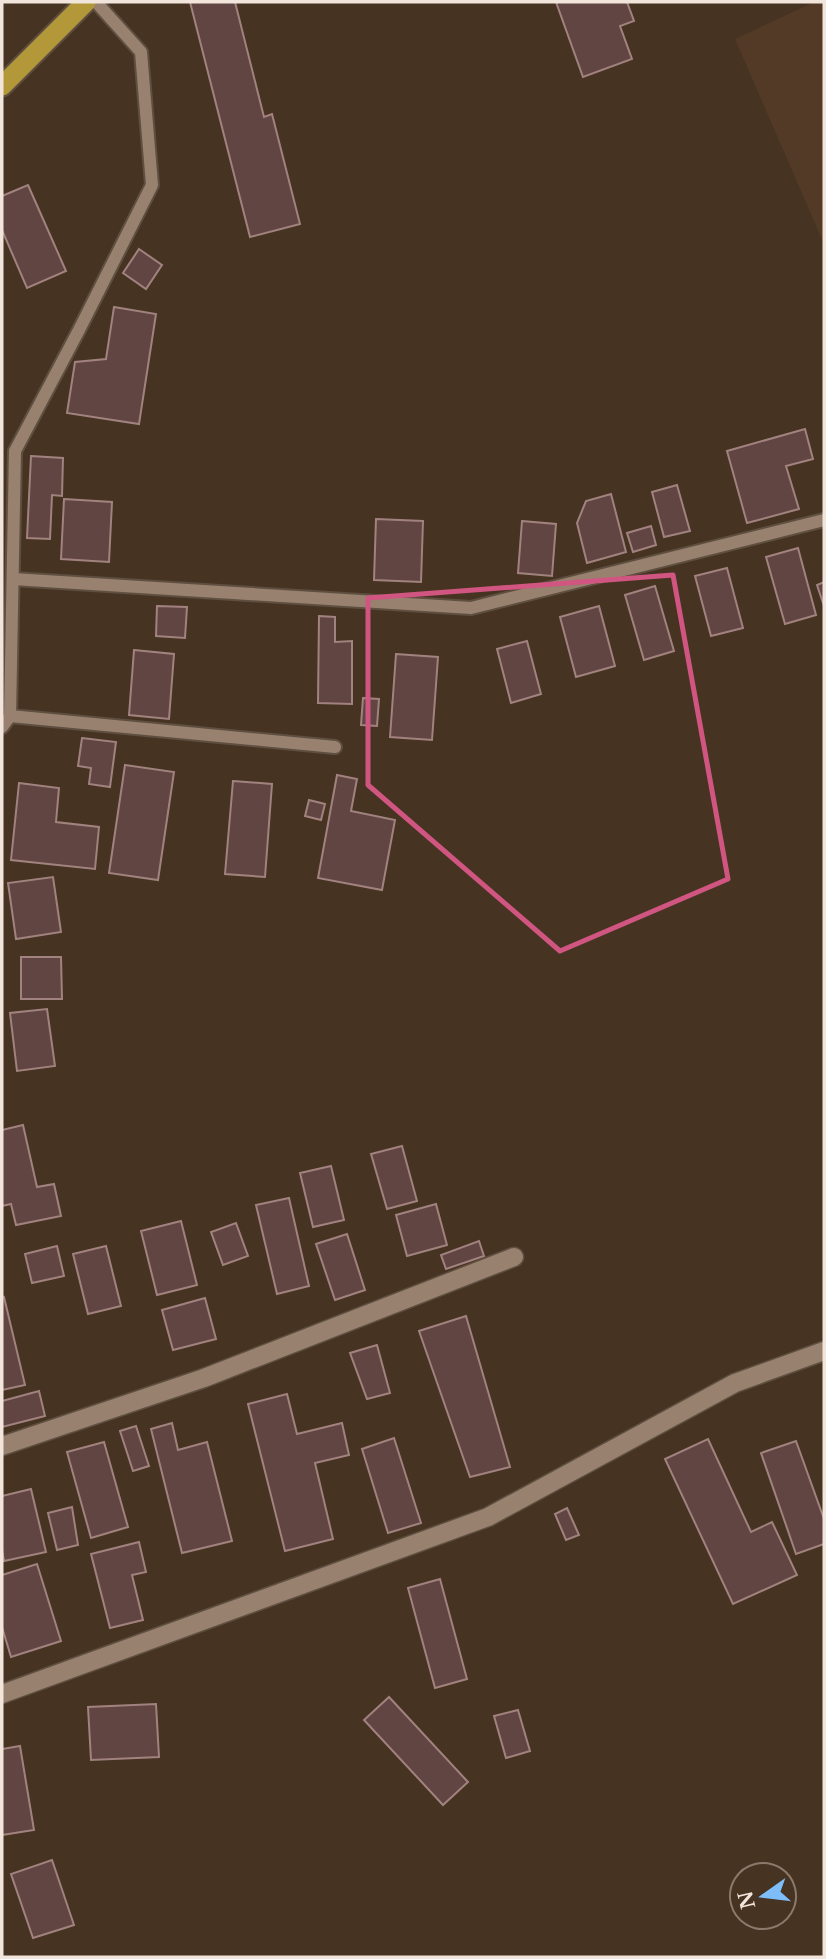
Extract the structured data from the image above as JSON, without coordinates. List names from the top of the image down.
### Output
{
  "north": "left"
}
